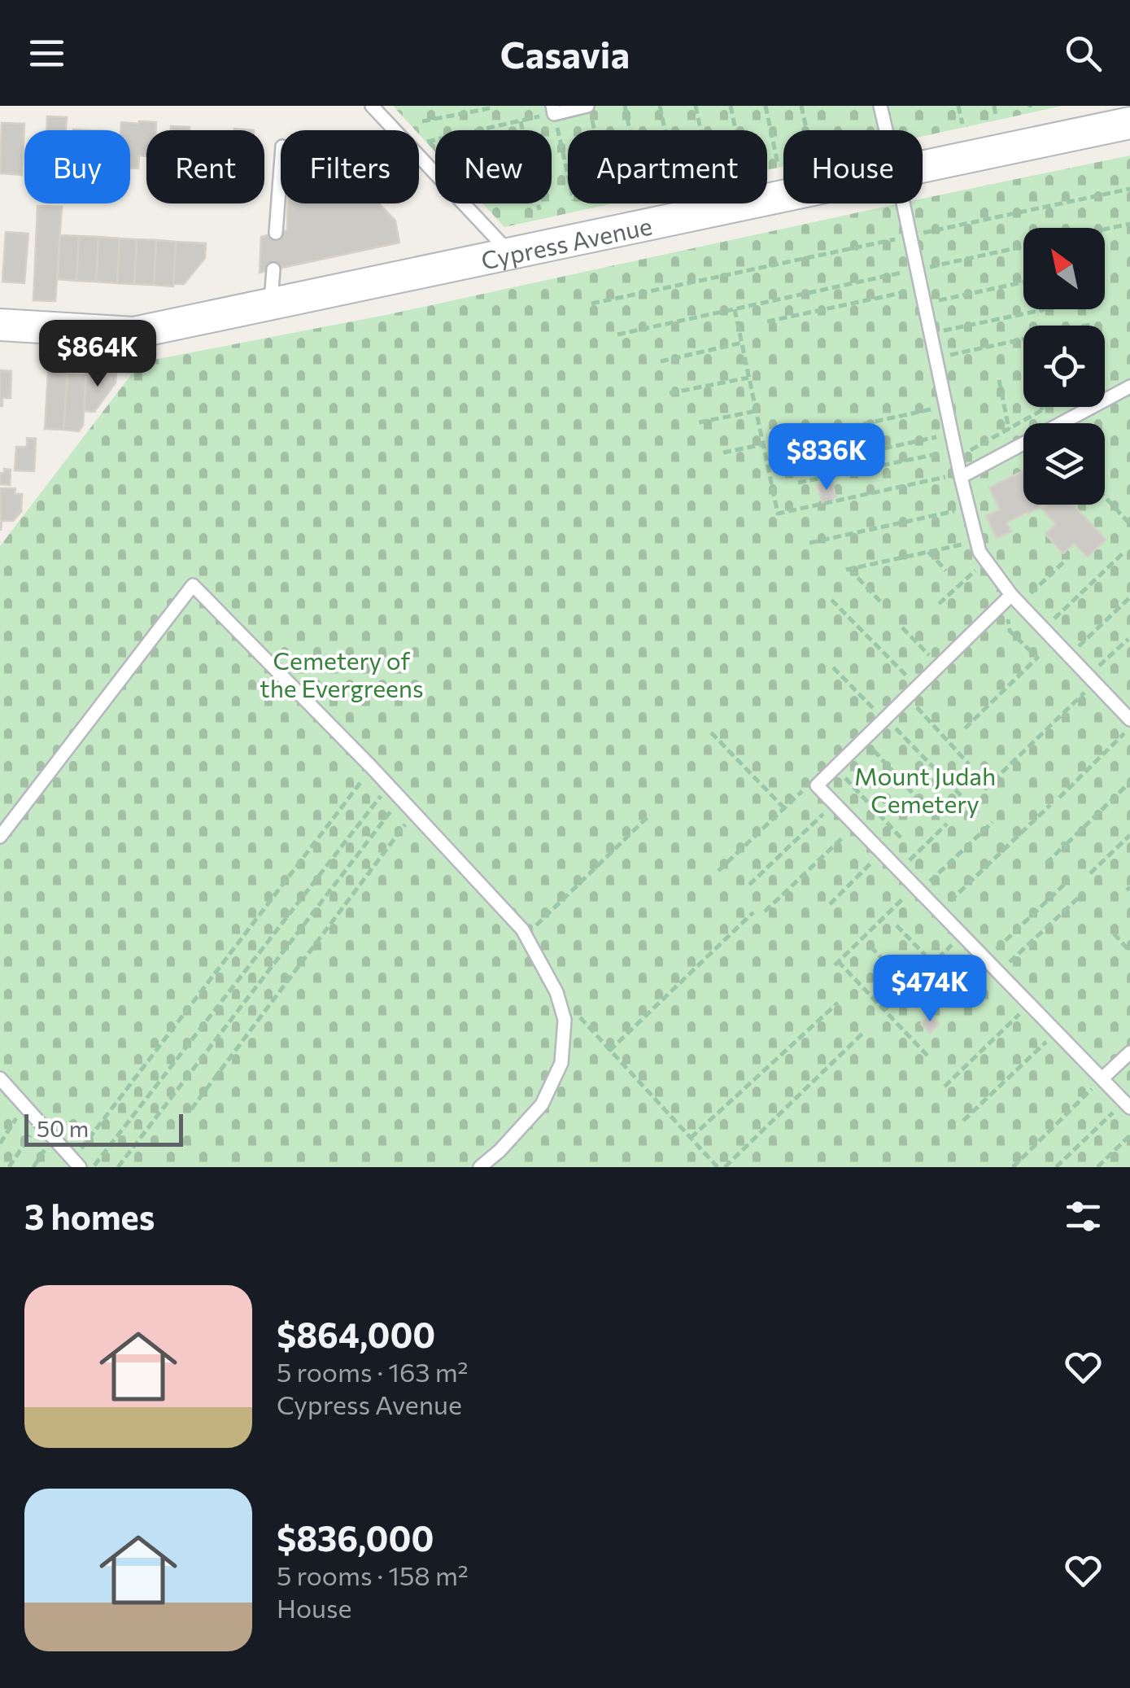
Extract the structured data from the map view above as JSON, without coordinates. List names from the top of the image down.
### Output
{
  "streets": {
    "street": ["Cypress Avenue"]
  },
  "parks": ["Cemetery of the Evergreens", "Mount Judah Cemetery"],
  "scale_bar": "50 m",
  "north": "top left",
  "page": {
    "header": "Casavia",
    "chip": [
      "Buy",
      "Rent",
      "Filters",
      "New",
      "Apartment",
      "House"
    ],
    "price": ["$864K", "$836K", "$474K"],
    "scale": "50 m",
    "heading": "3 homes",
    "list": [
      {
        "name": "$864,000",
        "note": "5 rooms · 163 m² · Cypress Avenue"
      },
      {
        "name": "$836,000",
        "note": "5 rooms · 158 m² · House"
      }
    ]
  }
}
